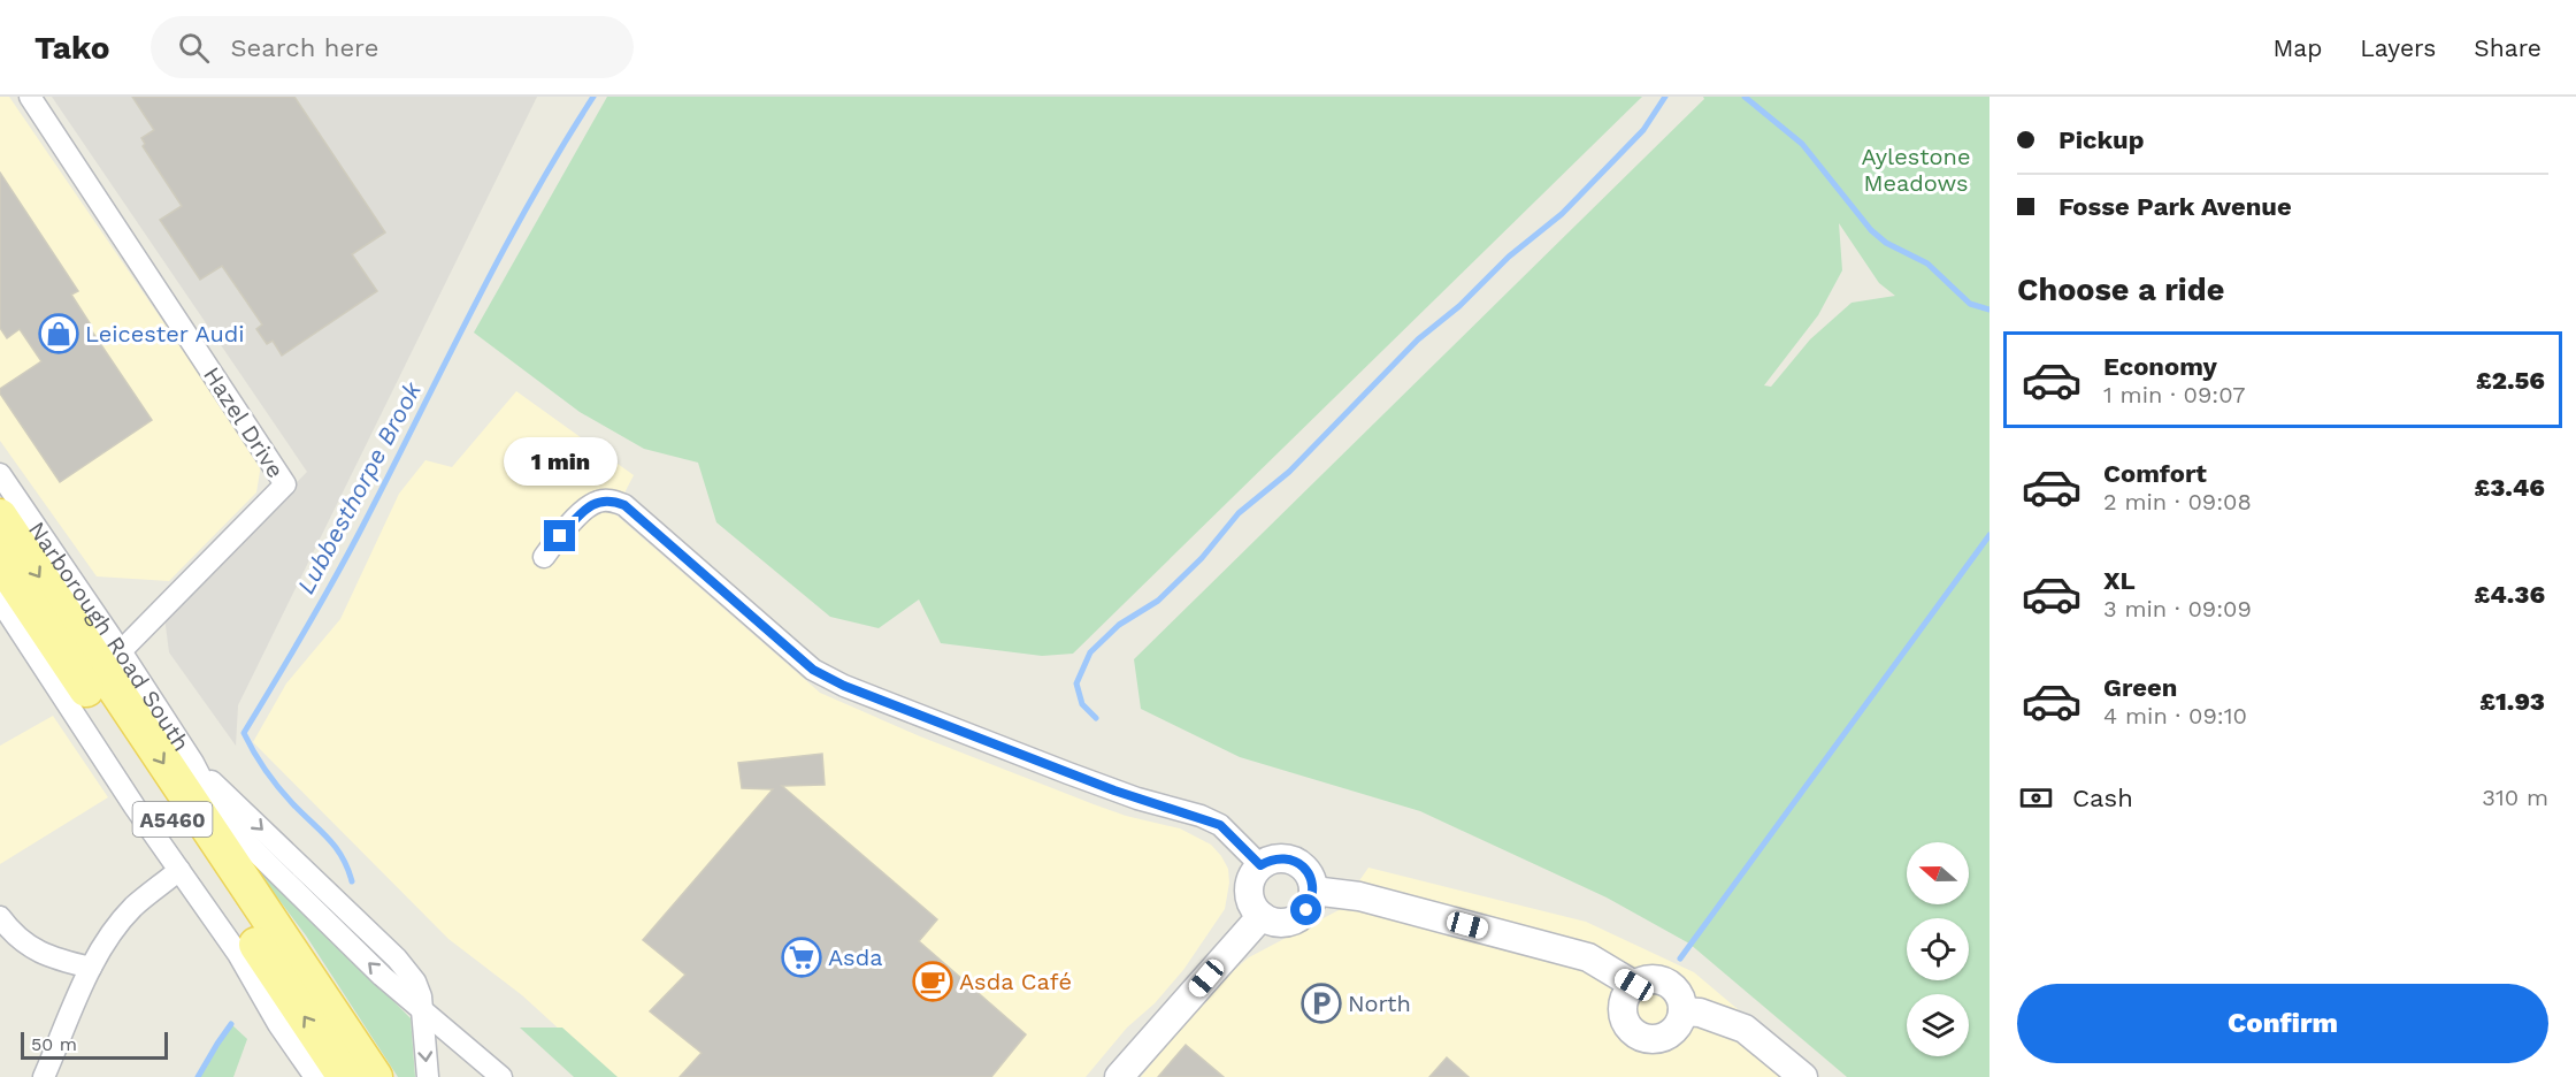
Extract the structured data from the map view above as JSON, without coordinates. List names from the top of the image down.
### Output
{
  "streets": {
    "main road": ["Narborough Road South", "A5460"],
    "street": ["Hazel Drive"]
  },
  "crossings": [
    ["Hazel Drive", "Narborough Road South"]
  ],
  "water": ["Lubbesthorpe Brook"],
  "parks": ["Aylestone Meadows"],
  "places": {
    "shop": ["Leicester Audi"],
    "supermarket": ["Asda"],
    "cafe": ["Asda Café"],
    "parking": ["North"]
  },
  "scale_bar": "50 m",
  "north": "left",
  "page": {
    "header": "Tako",
    "search": "Search here",
    "nav": ["Map", "Layers", "Share"],
    "banner": ["Pickup", "Fosse Park Avenue"],
    "heading": "Choose a ride",
    "list": [
      {
        "name": "Economy",
        "note": "1 min · 09:07",
        "value": "£2.56"
      },
      {
        "name": "Comfort",
        "note": "2 min · 09:08",
        "value": "£3.46"
      },
      {
        "name": "XL",
        "note": "3 min · 09:09",
        "value": "£4.36"
      },
      {
        "name": "Green",
        "note": "4 min · 09:10",
        "value": "£1.93"
      }
    ],
    "bubble": "1 min",
    "pay": ["Cash", "310 m"],
    "buttons": "Confirm",
    "scale": "50 m"
  }
}
